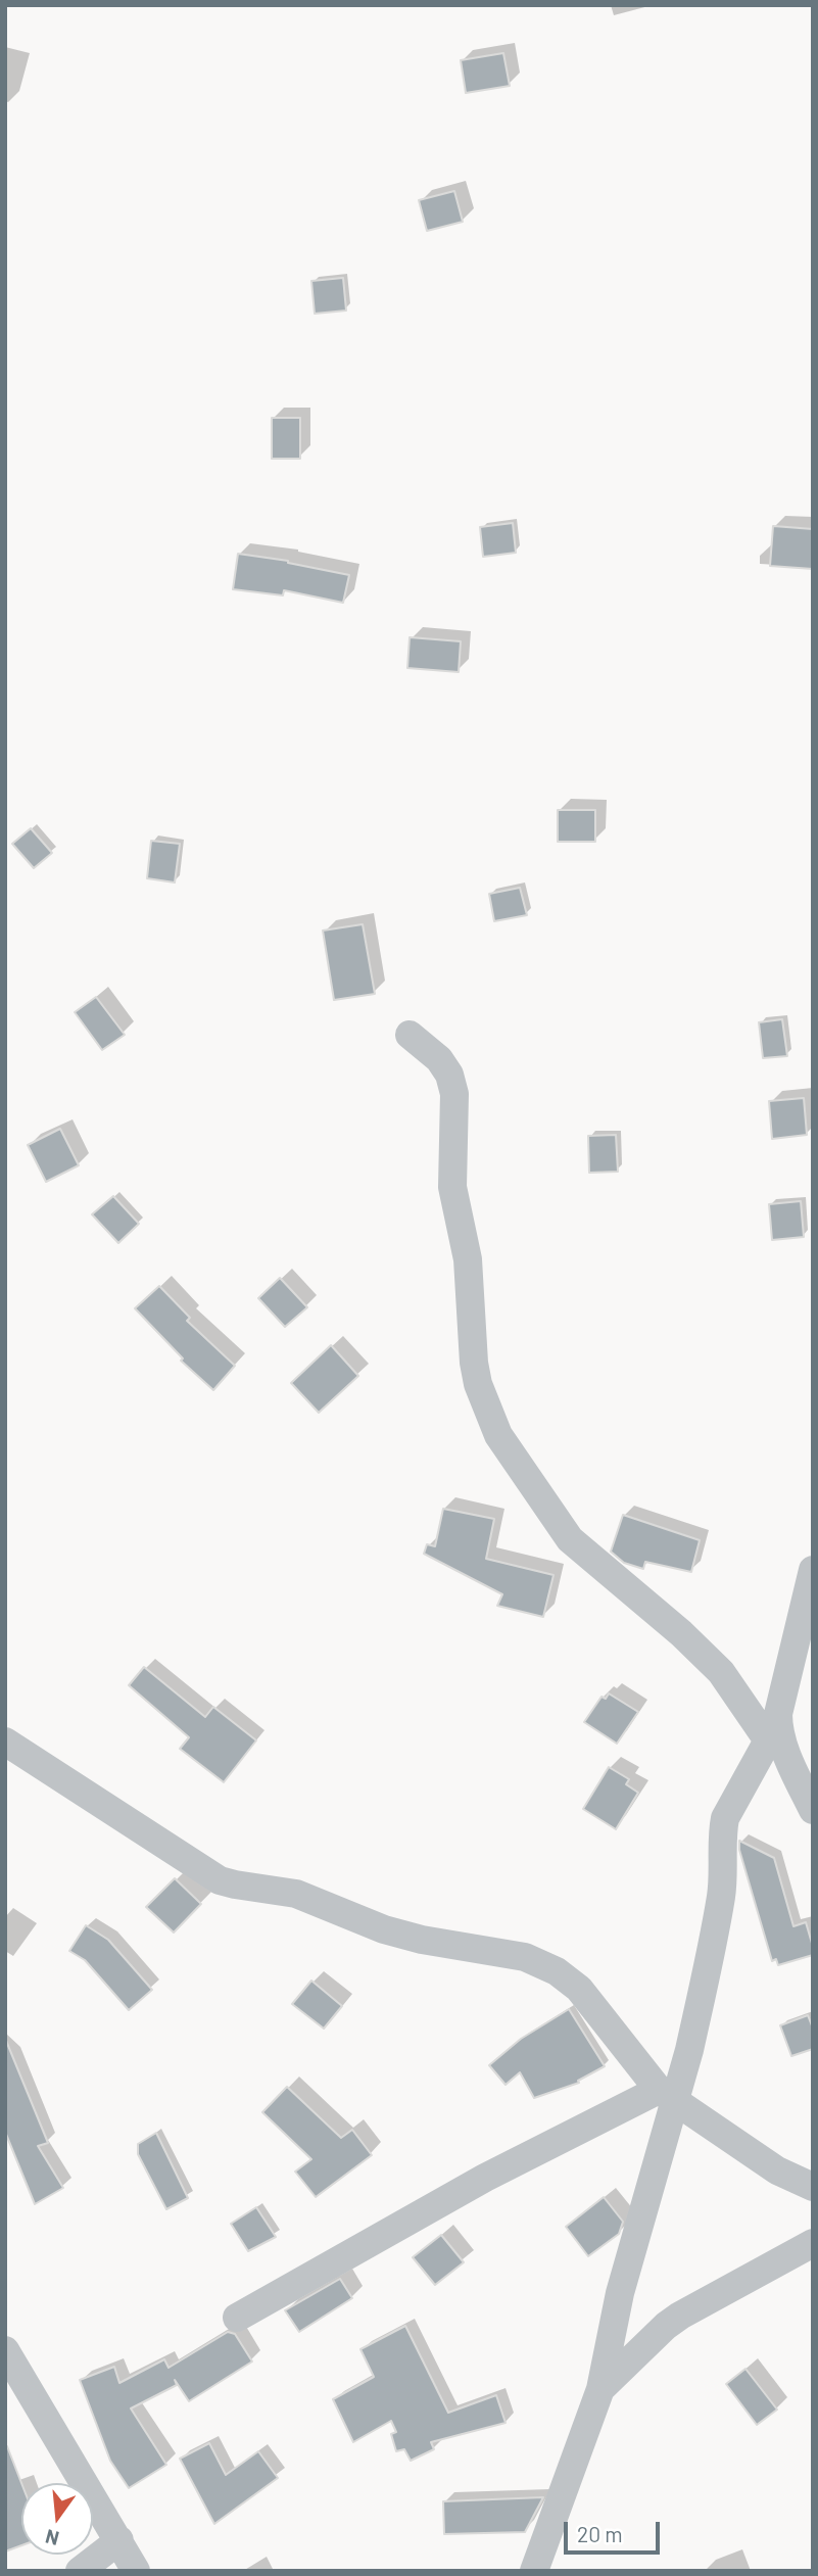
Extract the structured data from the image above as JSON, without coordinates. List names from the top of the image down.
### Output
{
  "scale_bar": "20 m",
  "north": "bottom"
}
